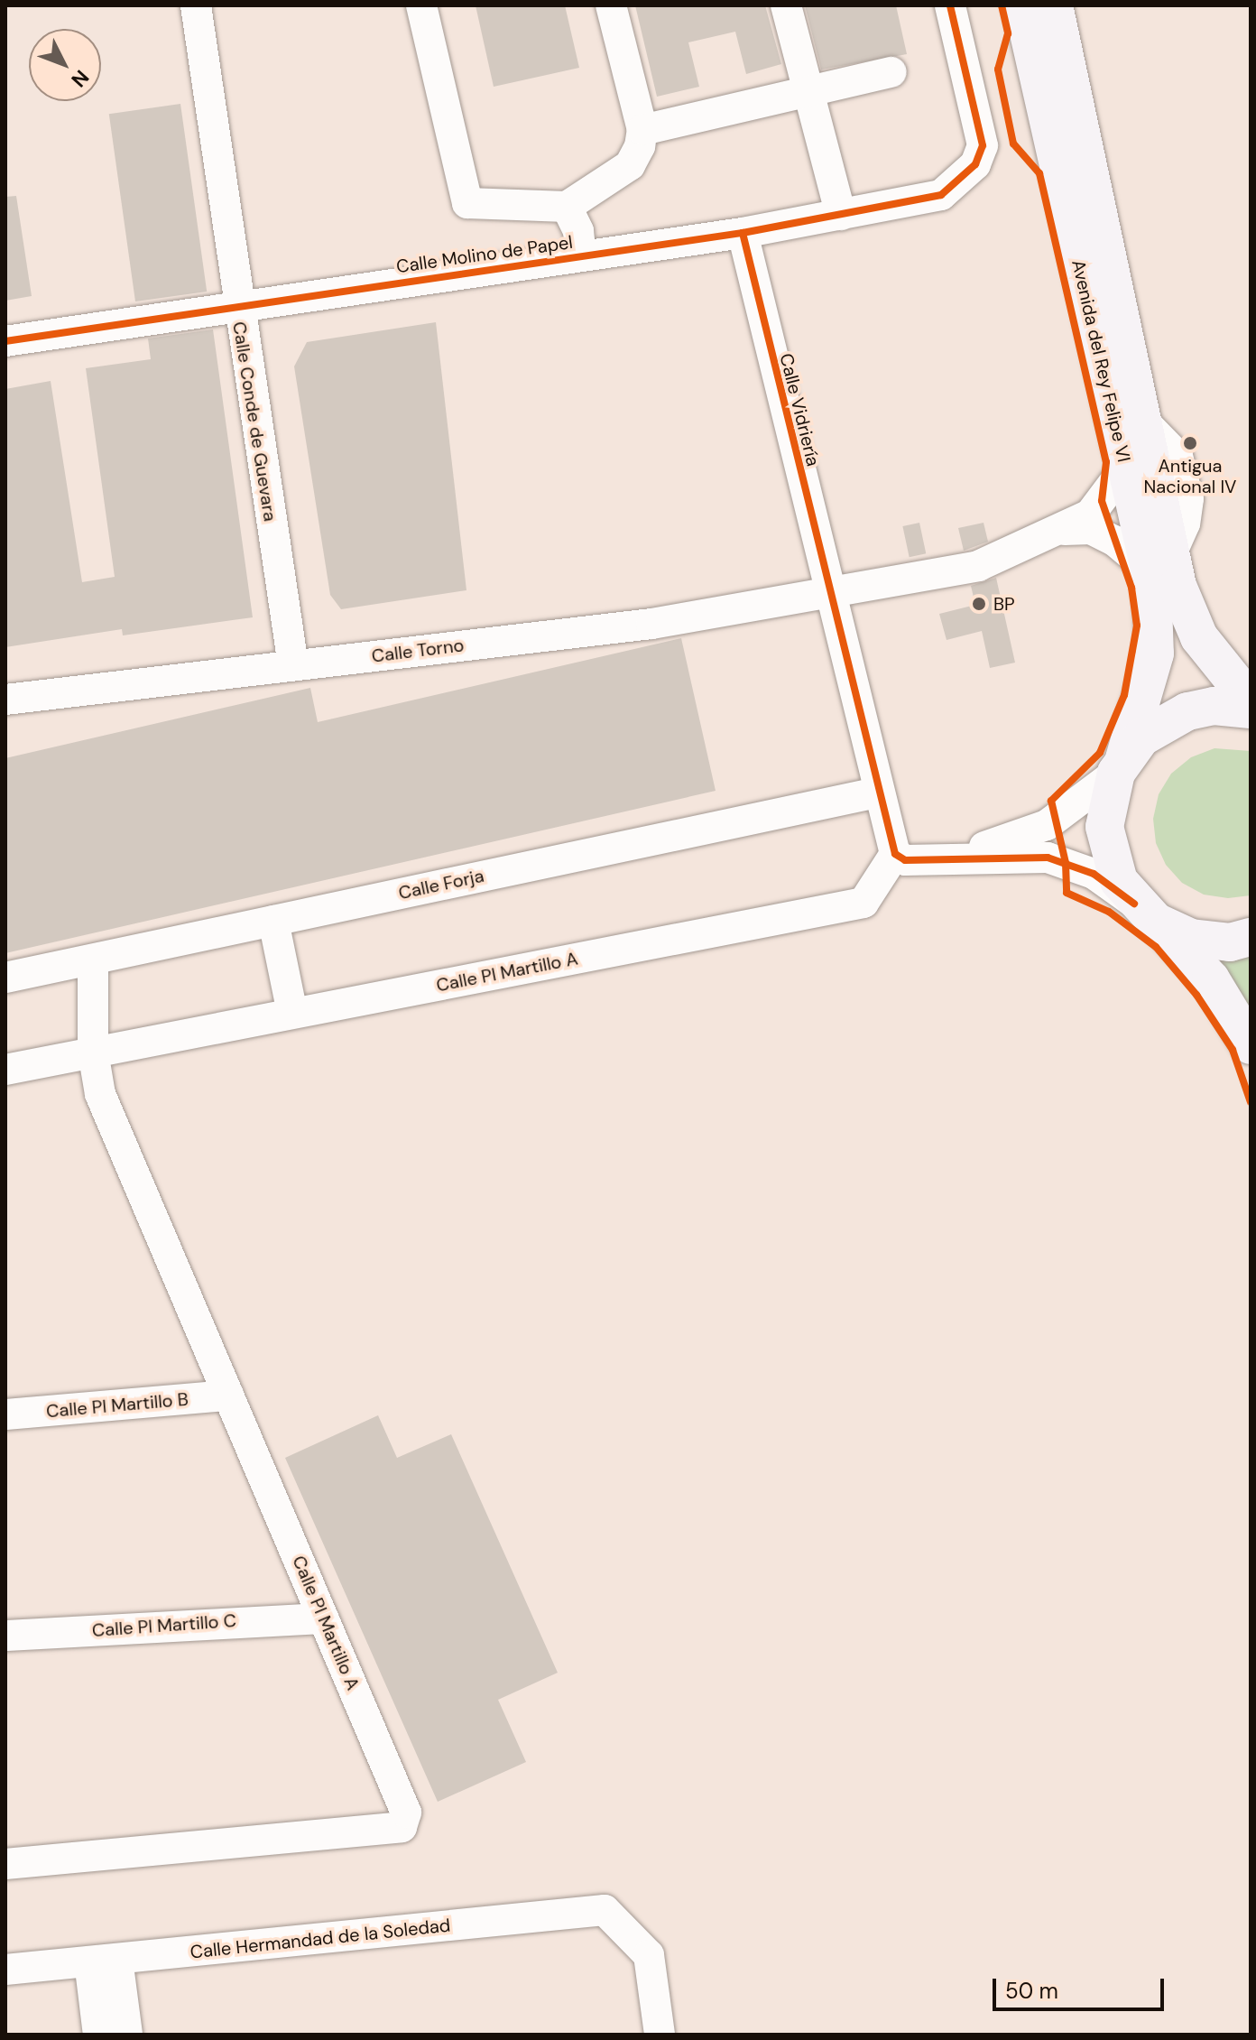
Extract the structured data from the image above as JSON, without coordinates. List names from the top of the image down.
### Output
{
  "streets": {
    "main road": ["Avenida del Rey Felipe VI"],
    "street": [
      "Calle Molino de Papel",
      "Calle Vidriería",
      "Calle Conde de Guevara",
      "Calle Torno",
      "Calle Forja",
      "Calle Pl Martillo A",
      "Calle Pl Martillo B",
      "Calle Pl Martillo C",
      "Calle Hermandad de la Soledad"
    ]
  },
  "crossings": [
    ["Calle Molino de Papel", "Calle Vidriería"],
    ["Calle Molino de Papel", "Calle Conde de Guevara"],
    ["Avenida del Rey Felipe VI", "Calle Torno"],
    ["Calle Vidriería", "Calle Torno"],
    ["Calle Vidriería", "Calle Forja"],
    ["Calle Vidriería", "Calle Pl Martillo A"],
    ["Calle Conde de Guevara", "Calle Torno"],
    ["Calle Forja", "Calle Pl Martillo A"],
    ["Calle Pl Martillo A", "Calle Pl Martillo B"],
    ["Calle Pl Martillo A", "Calle Pl Martillo C"]
  ],
  "places": ["Antigua Nacional IV", "BP"],
  "scale_bar": "50 m",
  "north": "bottom right"
}
